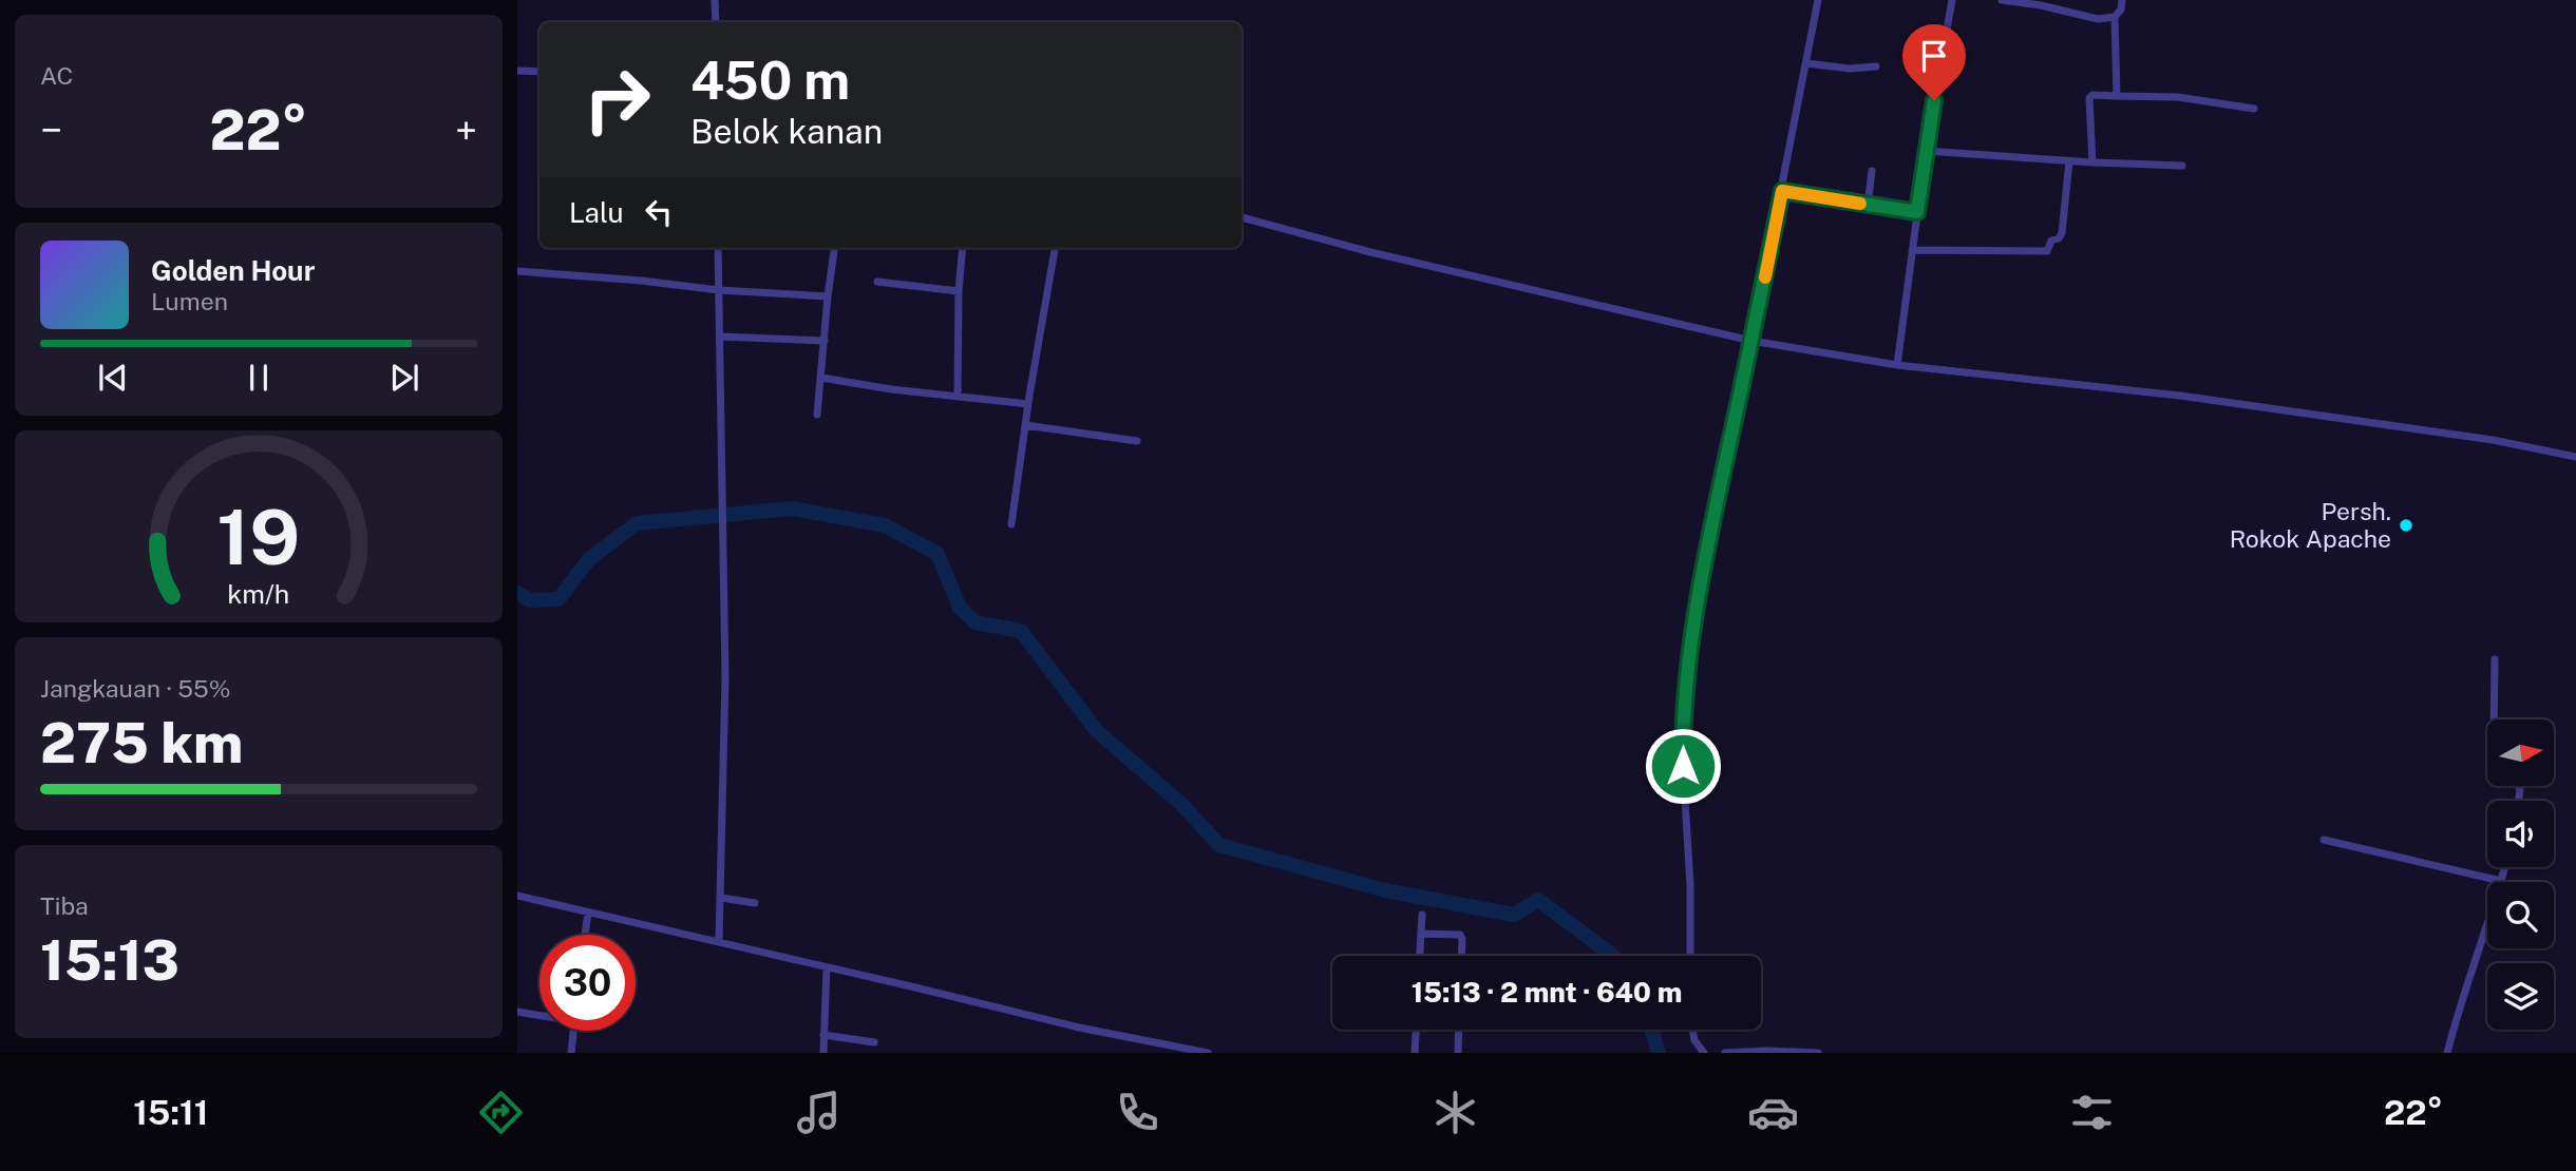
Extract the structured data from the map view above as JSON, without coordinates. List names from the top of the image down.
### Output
{
  "places": ["Persh. Rokok Apache"],
  "north": "right",
  "page": {
    "tile": [
      "AC",
      ["Jangkauan · 55%", "275 km"],
      ["Tiba", "15:13"]
    ],
    "turn": ["450 m", "Belok kanan"],
    "heat": ["−", "22°", "+"],
    "then": "Lalu",
    "song": ["Golden Hour", "Lumen"],
    "limit": "30",
    "trip": "15:13 · 2 mnt · 640 m",
    "tabs": ["15:11", "22°"],
    "gauge": ["19", "km/h"]
  }
}
